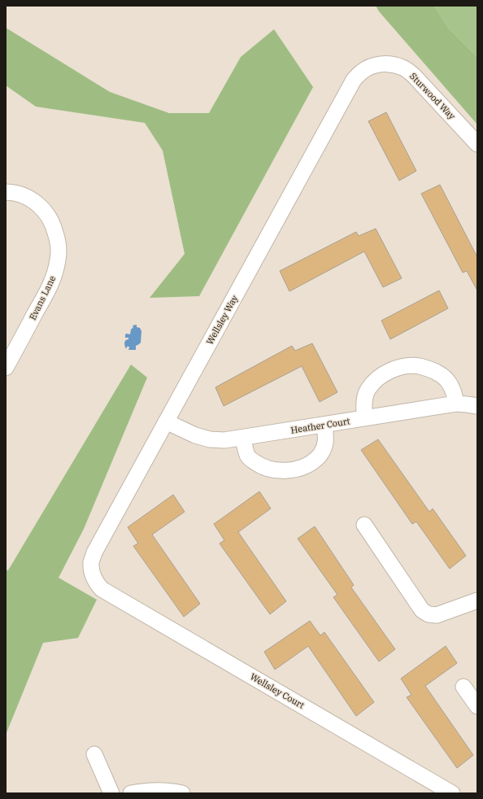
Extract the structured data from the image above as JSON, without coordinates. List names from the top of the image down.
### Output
{
  "streets": {
    "street": [
      "Sturwood Way",
      "Evans Lane",
      "Wellsley Way",
      "Heather Court",
      "Wellsley Court"
    ]
  },
  "crossings": [
    ["Sturwood Way", "Wellsley Way"],
    ["Wellsley Way", "Heather Court"],
    ["Wellsley Way", "Wellsley Court"]
  ]
}
